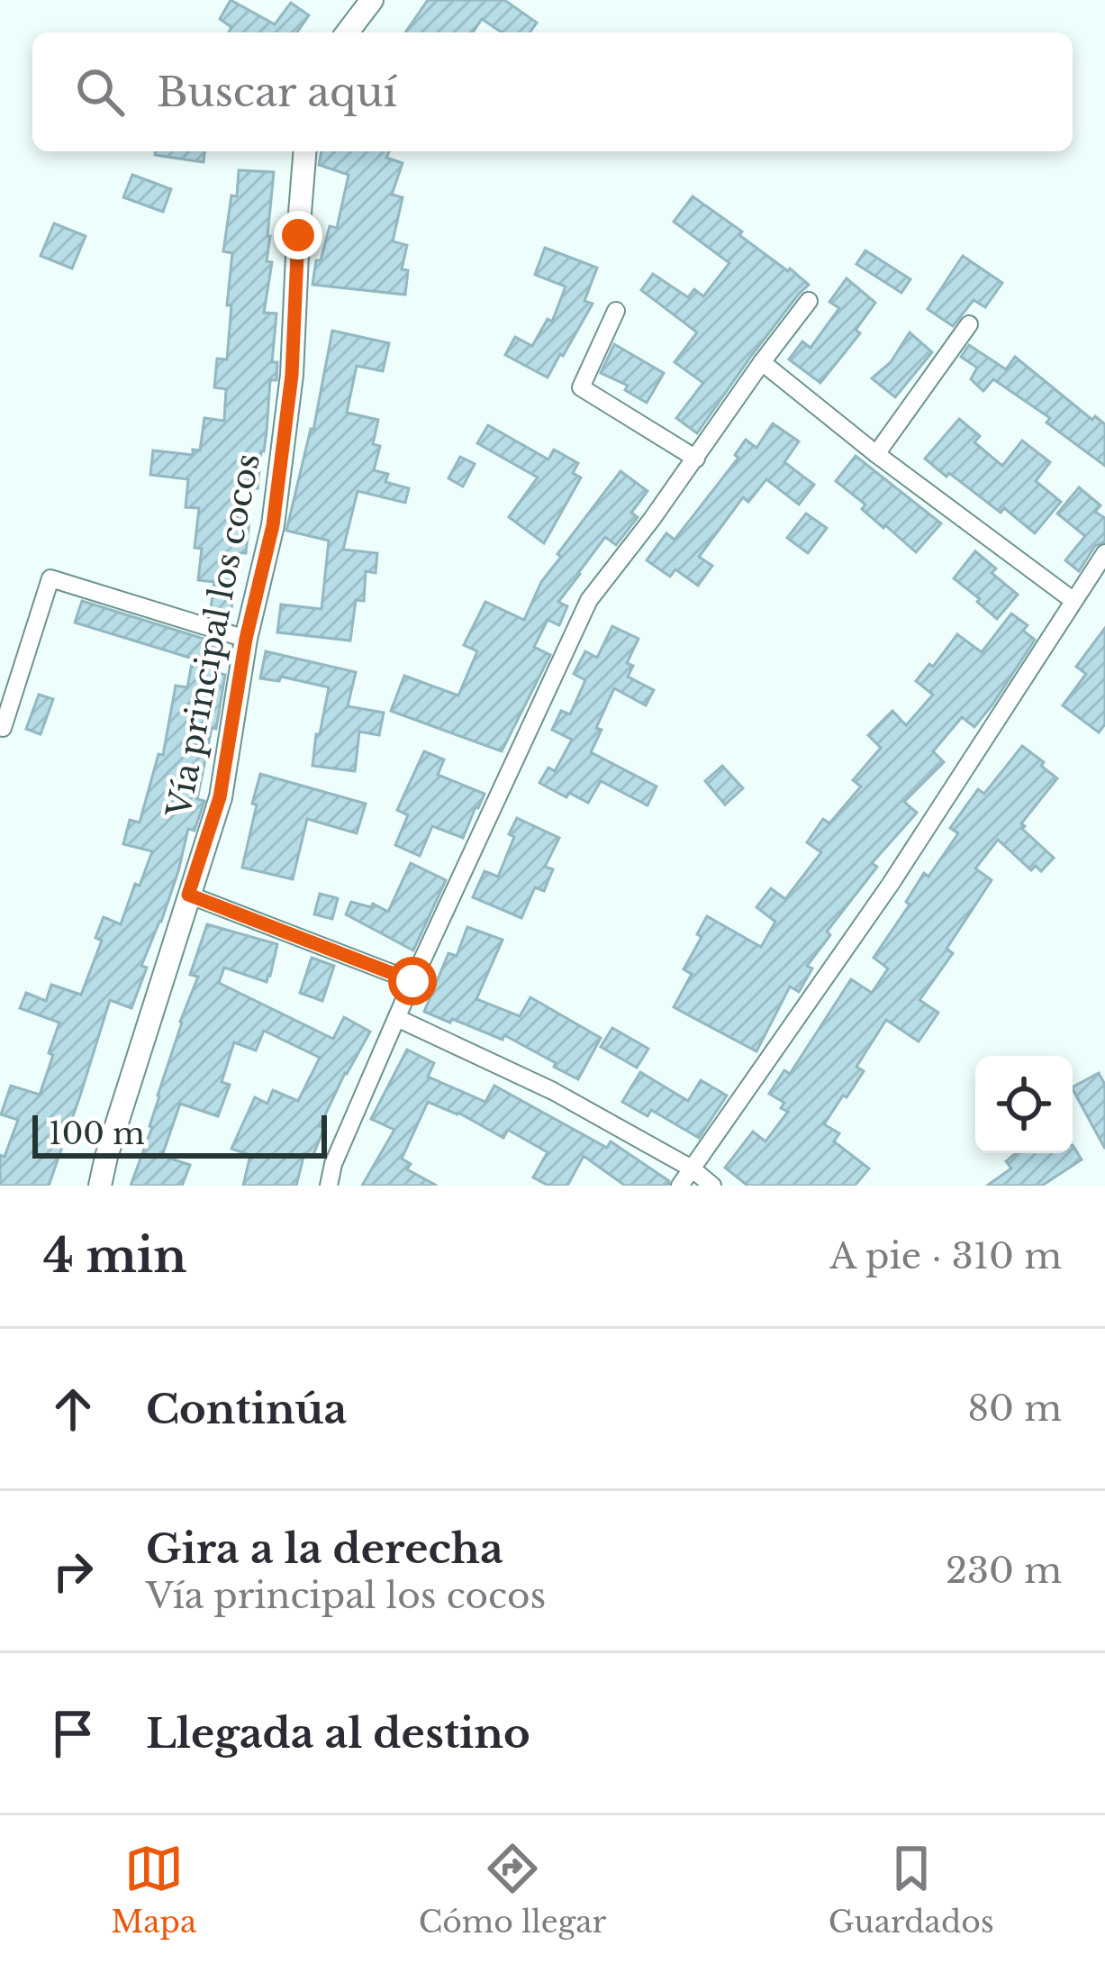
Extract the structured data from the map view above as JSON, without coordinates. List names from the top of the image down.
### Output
{
  "streets": {
    "street": ["Vía principal los cocos"]
  },
  "scale_bar": "100 m",
  "page": {
    "search": "Buscar aquí",
    "scale": "100 m",
    "heading": ["4 min", "A pie · 310 m"],
    "list": [
      ["Continúa", "80 m"],
      ["Gira a la derecha", "Vía principal los cocos", "230 m"],
      "Llegada al destino"
    ],
    "nav": ["Mapa", "Cómo llegar", "Guardados"]
  }
}
